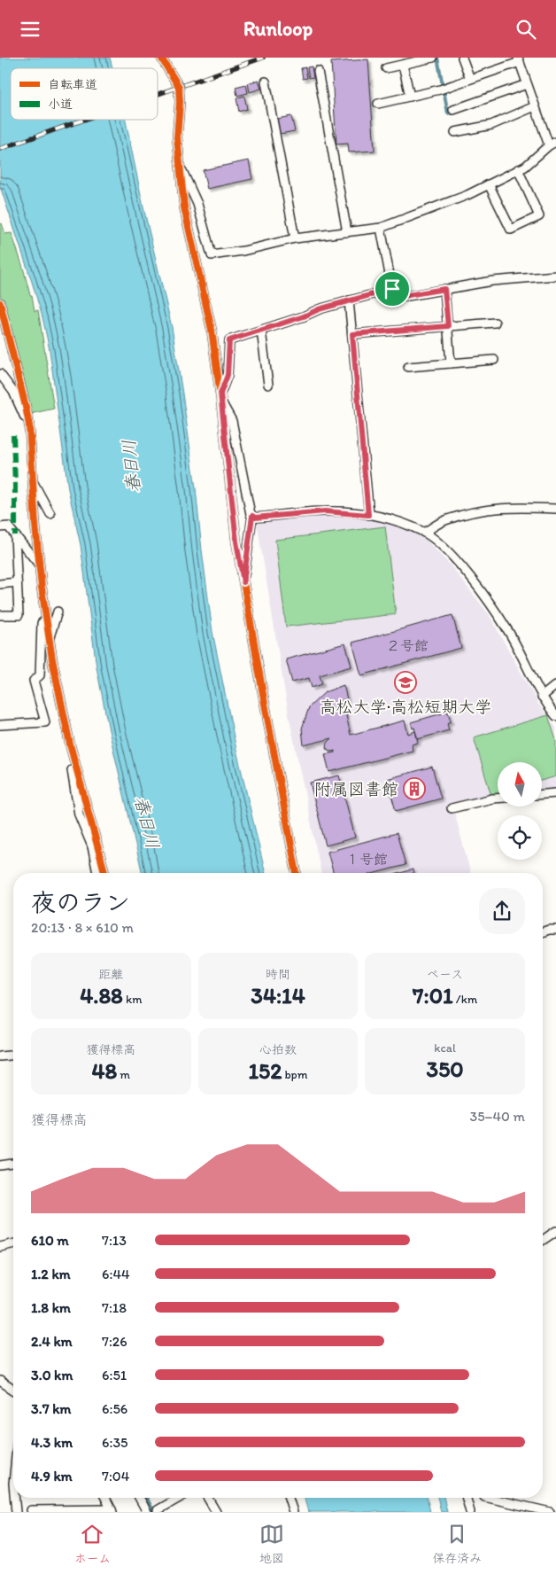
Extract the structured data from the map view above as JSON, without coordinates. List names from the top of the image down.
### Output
{
  "water": ["春日川"],
  "places": {
    "school or university": ["高松大学·高松短期大学"],
    "building": ["附属図書館"]
  },
  "house_numbers": ["２号館", "１号館"],
  "legend": ["自転車道", "小道"],
  "north": "top",
  "page": {
    "header": "Runloop",
    "heading": ["夜のラン", "20:13 · 8 × 610 m"],
    "stats": [
      ["距離", "4.88 km"],
      ["時間", "34:14"],
      ["ペース", "7:01 /km"],
      ["獲得標高", "48 m"],
      ["心拍数", "152 bpm"],
      ["kcal", "350"]
    ],
    "chart": ["獲得標高", "35–40 m"],
    "list": [
      {
        "name": "610 m",
        "note": "7:13"
      },
      {
        "name": "1.2 km",
        "note": "6:44"
      },
      {
        "name": "1.8 km",
        "note": "7:18"
      },
      {
        "name": "2.4 km",
        "note": "7:26"
      },
      {
        "name": "3.0 km",
        "note": "6:51"
      },
      {
        "name": "3.7 km",
        "note": "6:56"
      },
      {
        "name": "4.3 km",
        "note": "6:35"
      },
      {
        "name": "4.9 km",
        "note": "7:04"
      }
    ],
    "tabs": ["ホーム", "地図", "保存済み"]
  }
}
